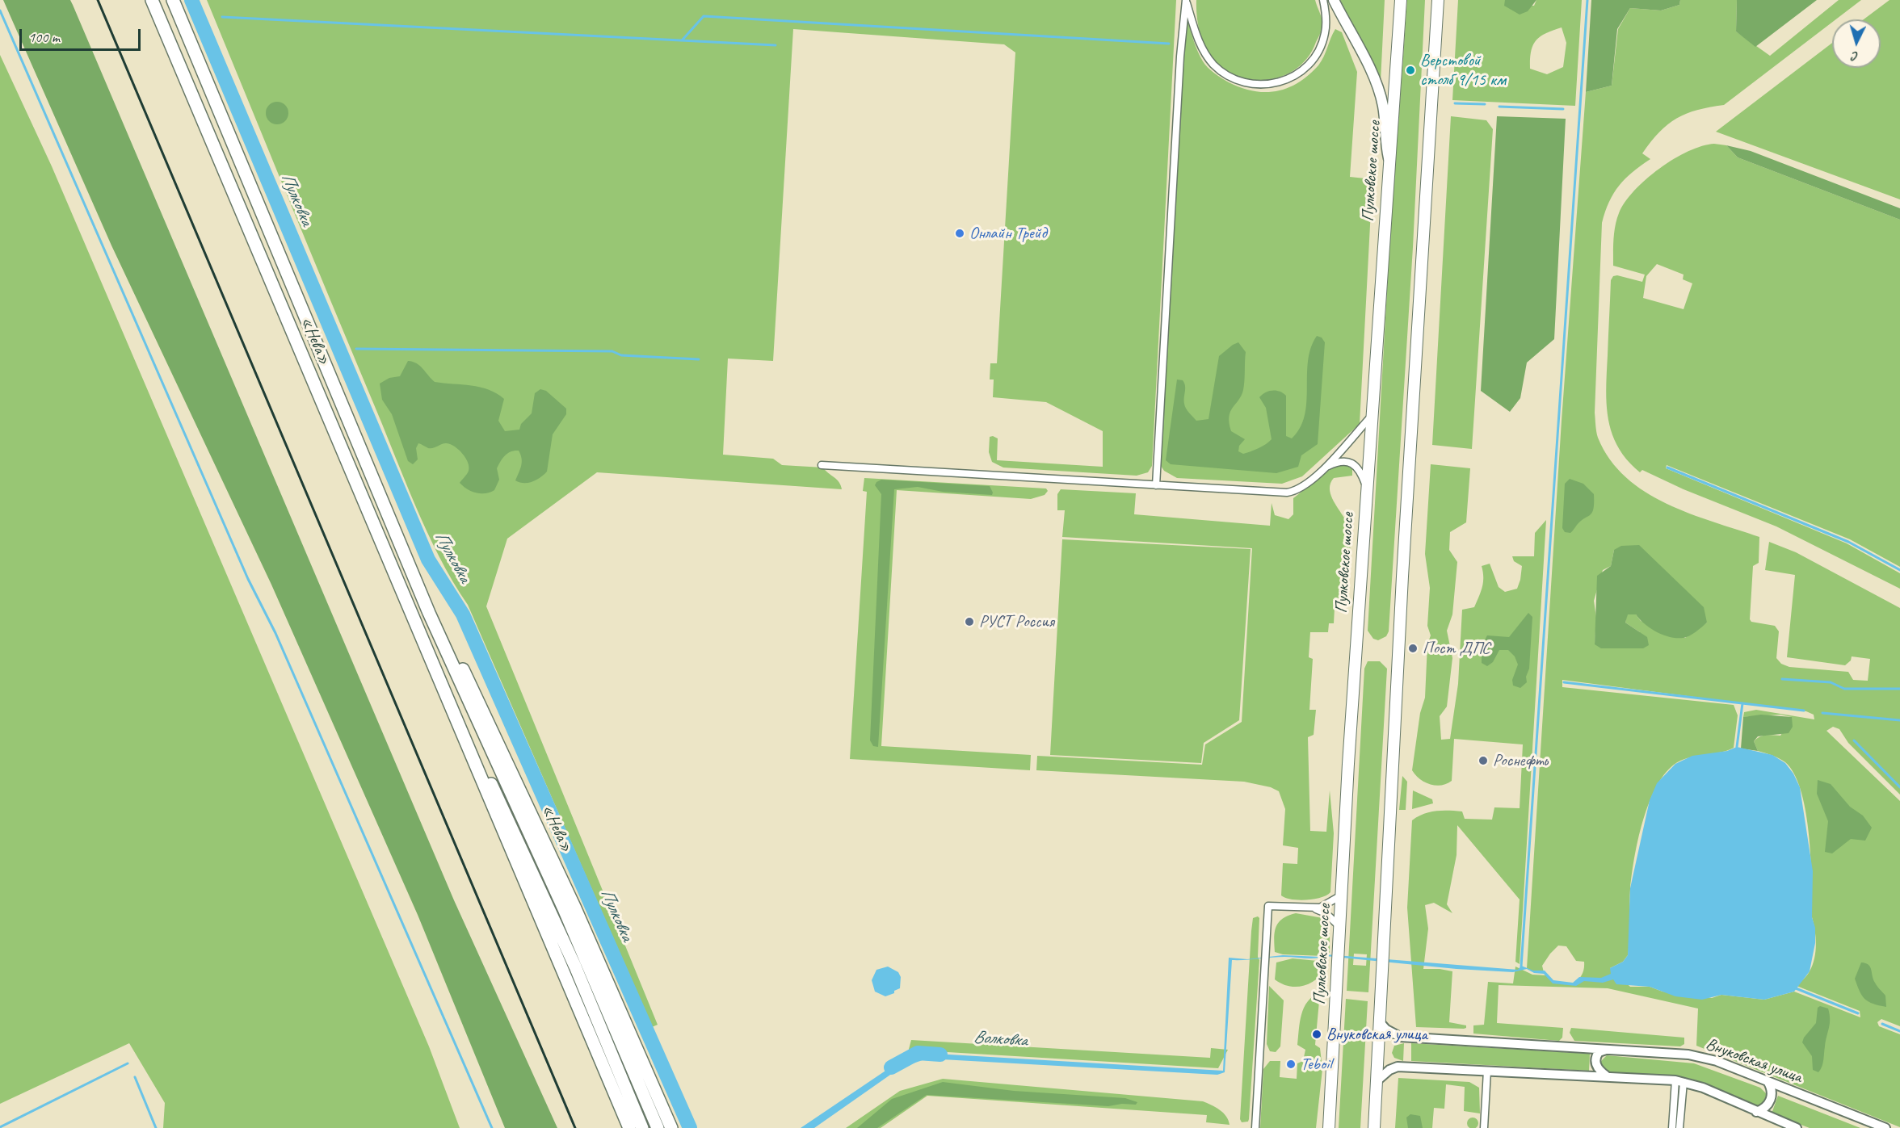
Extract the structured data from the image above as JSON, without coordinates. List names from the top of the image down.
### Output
{
  "streets": {
    "highway": ["Пулковское шоссе", "«Нева»"],
    "street": ["Внуковская улица"]
  },
  "water": ["Пулковка", "Волковка"],
  "places": [
    "Верстовой столб 9/15 км",
    "Онлайн Трейд",
    "РУСТ Россия",
    "Пост ДПС",
    "Роснефть",
    "Внуковская улица",
    "Teboil"
  ],
  "scale_bar": "100 m",
  "north": "bottom"
}
